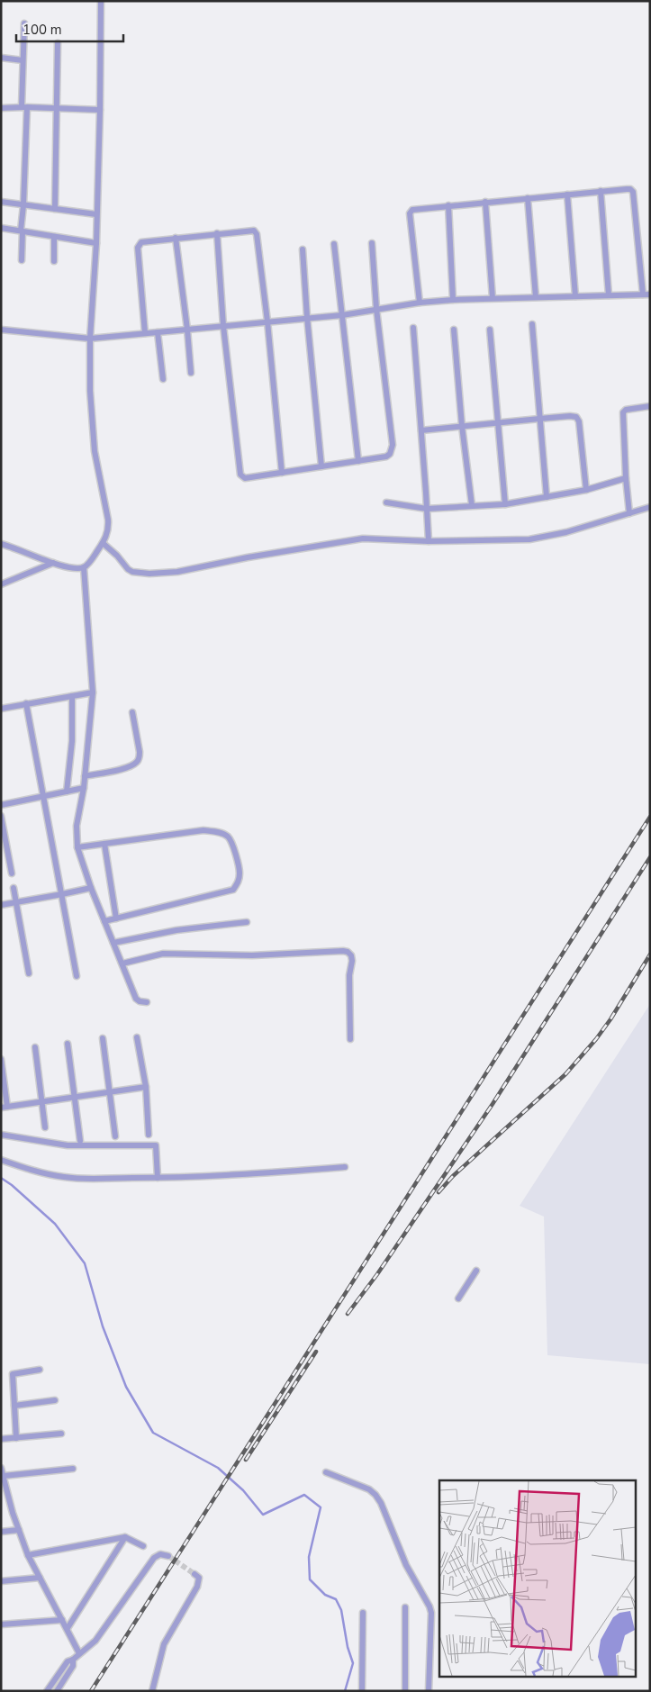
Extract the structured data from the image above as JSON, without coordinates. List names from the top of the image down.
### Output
{
  "scale_bar": "100 m"
}
